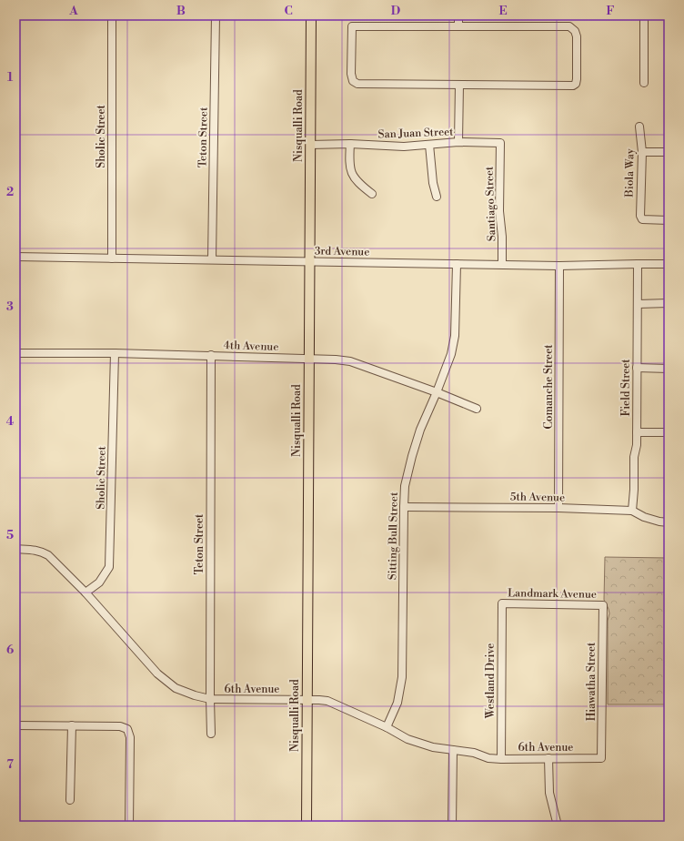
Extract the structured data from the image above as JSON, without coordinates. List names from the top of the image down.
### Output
{
  "streets": {
    "main road": ["Nisqualli Road"],
    "street": [
      "San Juan Street",
      "Sholic Street",
      "Teton Street",
      "Biola Way",
      "Santiago Street",
      "3rd Avenue",
      "4th Avenue",
      "Comanche Street",
      "Field Street",
      "5th Avenue",
      "Sitting Bull Street",
      "Landmark Avenue",
      "Westland Drive",
      "Hiawatha Street",
      "6th Avenue"
    ]
  },
  "crossings": [
    ["Nisqualli Road", "San Juan Street"],
    ["Nisqualli Road", "3rd Avenue"],
    ["Nisqualli Road", "4th Avenue"],
    ["Nisqualli Road", "6th Avenue"],
    ["San Juan Street", "Santiago Street"],
    ["Sholic Street", "3rd Avenue"],
    ["Sholic Street", "4th Avenue"],
    ["Sholic Street", "6th Avenue"],
    ["Teton Street", "3rd Avenue"],
    ["Teton Street", "4th Avenue"],
    ["Teton Street", "6th Avenue"],
    ["Santiago Street", "3rd Avenue"],
    ["3rd Avenue", "Comanche Street"],
    ["3rd Avenue", "Field Street"],
    ["3rd Avenue", "Sitting Bull Street"],
    ["4th Avenue", "Sitting Bull Street"],
    ["Comanche Street", "5th Avenue"],
    ["Field Street", "5th Avenue"],
    ["5th Avenue", "Sitting Bull Street"],
    ["Sitting Bull Street", "6th Avenue"],
    ["Landmark Avenue", "Westland Drive"],
    ["Landmark Avenue", "Hiawatha Street"],
    ["Westland Drive", "6th Avenue"],
    ["Hiawatha Street", "6th Avenue"]
  ],
  "grid": {
    "columns": [
      "A",
      "B",
      "C",
      "D",
      "E",
      "F"
    ],
    "rows": [
      "1",
      "2",
      "3",
      "4",
      "5",
      "6",
      "7"
    ]
  }
}
